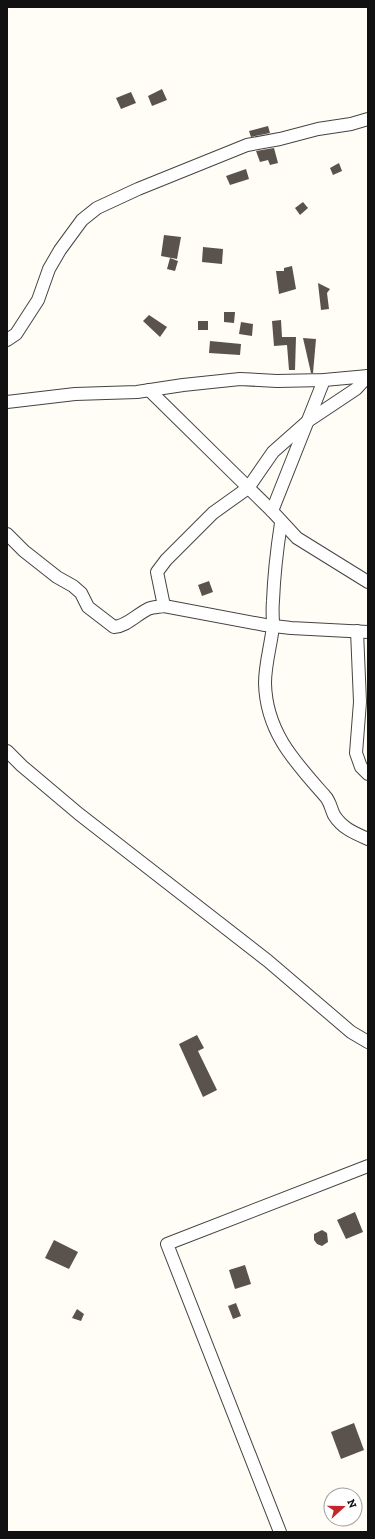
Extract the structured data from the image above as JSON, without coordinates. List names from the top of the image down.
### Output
{
  "north": "right"
}
